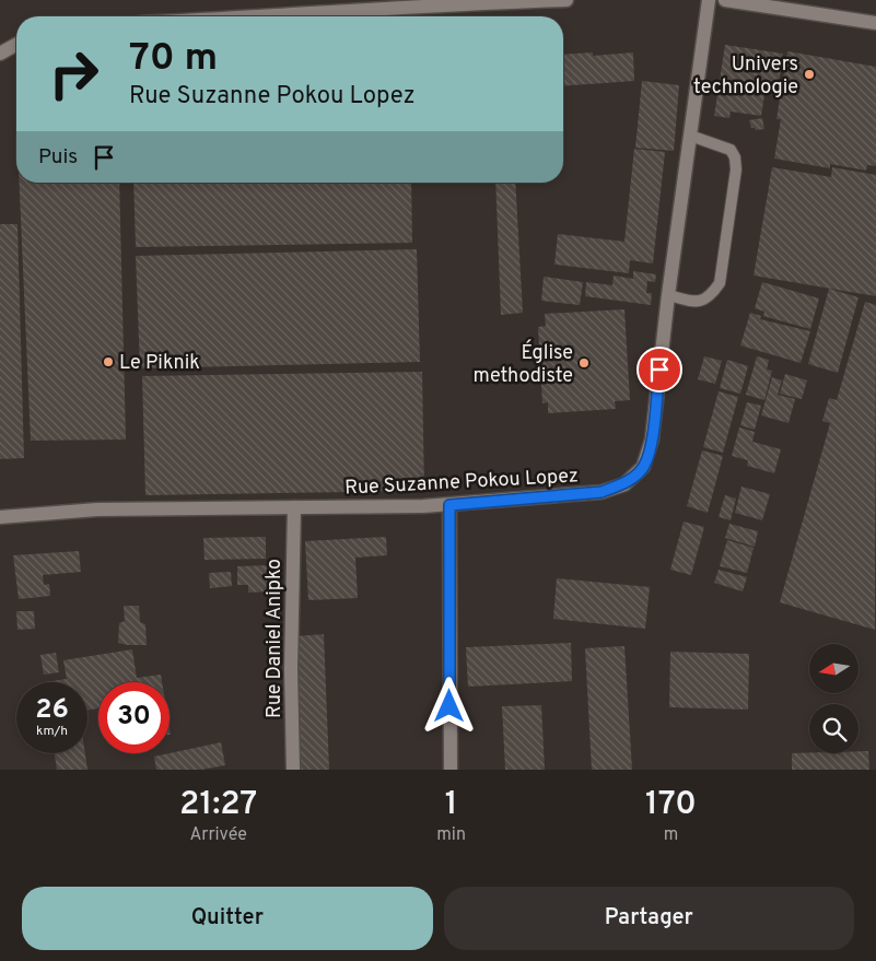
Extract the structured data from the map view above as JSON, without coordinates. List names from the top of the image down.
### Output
{
  "streets": {
    "street": ["Rue Suzanne Pokou Lopez", "Rue Daniel Anipko"]
  },
  "crossings": [
    ["Rue Suzanne Pokou Lopez", "Rue Daniel Anipko"]
  ],
  "places": ["Univers technologie", "Le Piknik", "Église methodiste"],
  "north": "left",
  "page": {
    "turn": ["70 m", "Rue Suzanne Pokou Lopez"],
    "then": "Puis",
    "speed": "26 km/h",
    "limit": "30",
    "eta": [
      "21:27",
      "Arrivée",
      "1",
      "min",
      "170",
      "m"
    ],
    "buttons": ["Quitter", "Partager"]
  }
}
